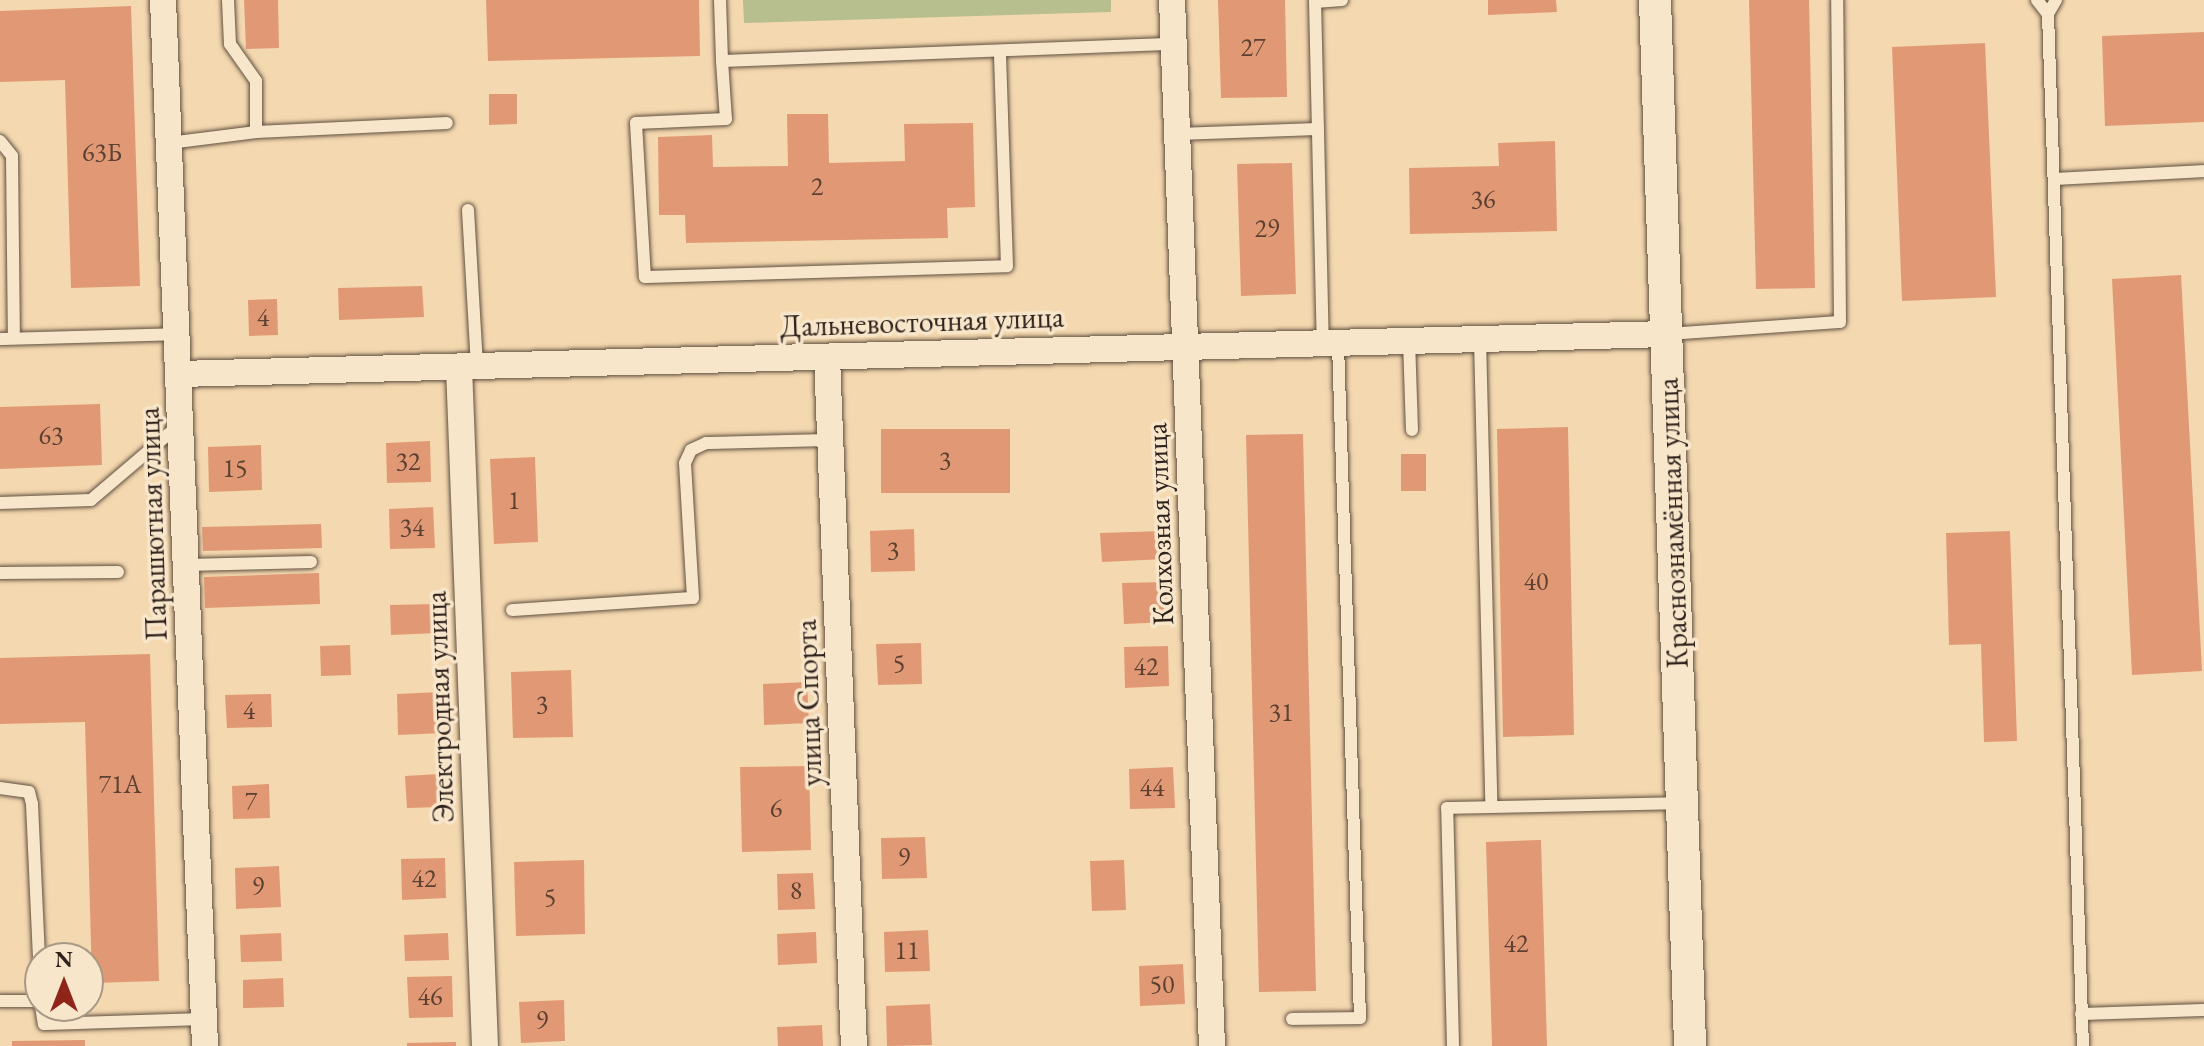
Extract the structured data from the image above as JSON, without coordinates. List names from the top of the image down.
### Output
{
  "streets": {
    "street": [
      "Дальневосточная улица",
      "Краснознамённая улица",
      "Парашютная улица",
      "Колхозная улица",
      "улица Спорта",
      "Электродная улица"
    ]
  },
  "crossings": [
    ["Дальневосточная улица", "Краснознамённая улица"],
    ["Дальневосточная улица", "Парашютная улица"],
    ["Дальневосточная улица", "Колхозная улица"],
    ["Дальневосточная улица", "улица Спорта"],
    ["Дальневосточная улица", "Электродная улица"]
  ],
  "house_numbers": [
    "27",
    "63Б",
    "2",
    "36",
    "29",
    "4",
    "63",
    "3",
    "32",
    "15",
    "1",
    "34",
    "3",
    "40",
    "5",
    "42",
    "3",
    "4",
    "31",
    "71А",
    "44",
    "7",
    "6",
    "9",
    "42",
    "9",
    "8",
    "5",
    "42",
    "11",
    "50",
    "46",
    "9"
  ],
  "north": "top"
}
